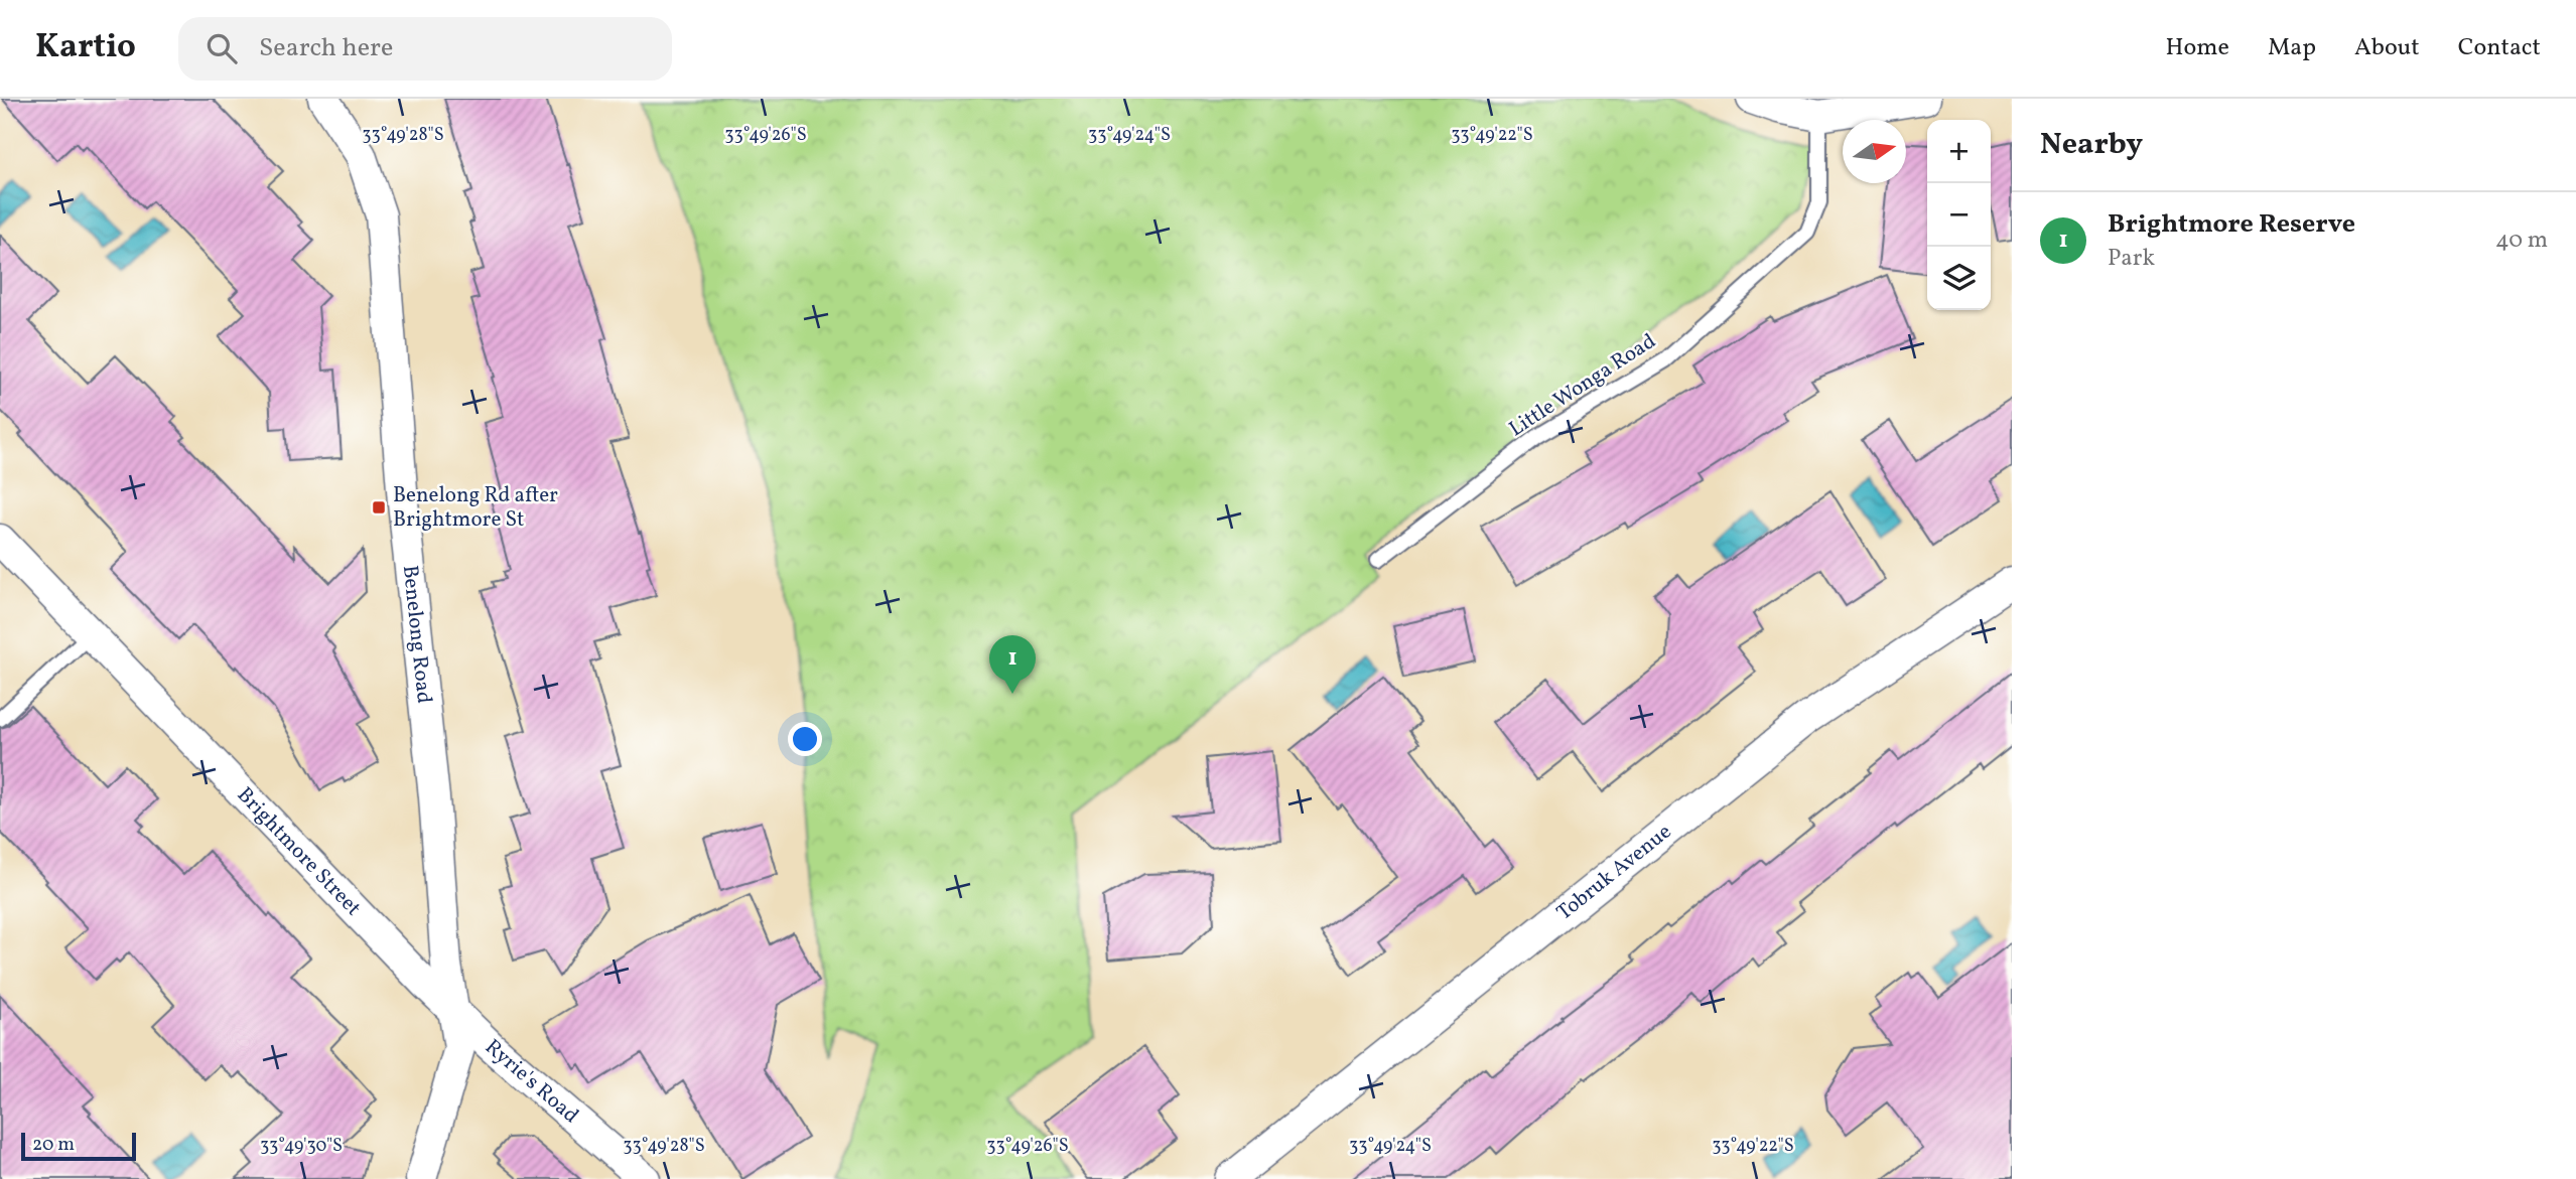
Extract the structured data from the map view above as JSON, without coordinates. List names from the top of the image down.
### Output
{
  "streets": {
    "street": [
      "Benelong Road",
      "Brightmore Street",
      "Tobruk Avenue",
      "Ryrie's Road"
    ],
    "lane": ["Little Wonga Road"]
  },
  "crossings": [
    ["Benelong Road", "Brightmore Street"],
    ["Benelong Road", "Ryrie's Road"],
    ["Brightmore Street", "Ryrie's Road"]
  ],
  "places": {
    "transit": ["Benelong Rd after Brightmore St"]
  },
  "scale_bar": "20 m",
  "north": "right",
  "page": {
    "header": "Kartio",
    "search": "Search here",
    "nav": [
      "Home",
      "Map",
      "About",
      "Contact"
    ],
    "heading": "Nearby",
    "map_buttons": ["+", "−"],
    "list": [
      {
        "mark": "1",
        "name": "Brightmore Reserve",
        "note": "Park",
        "value": "40 m"
      }
    ],
    "pins": "1",
    "scale": "20 m"
  },
  "coordinates": [
    "33°49'28\"S",
    "33°49'26\"S",
    "33°49'22\"S",
    "33°49'24\"S",
    "33°49'30\"S"
  ]
}
